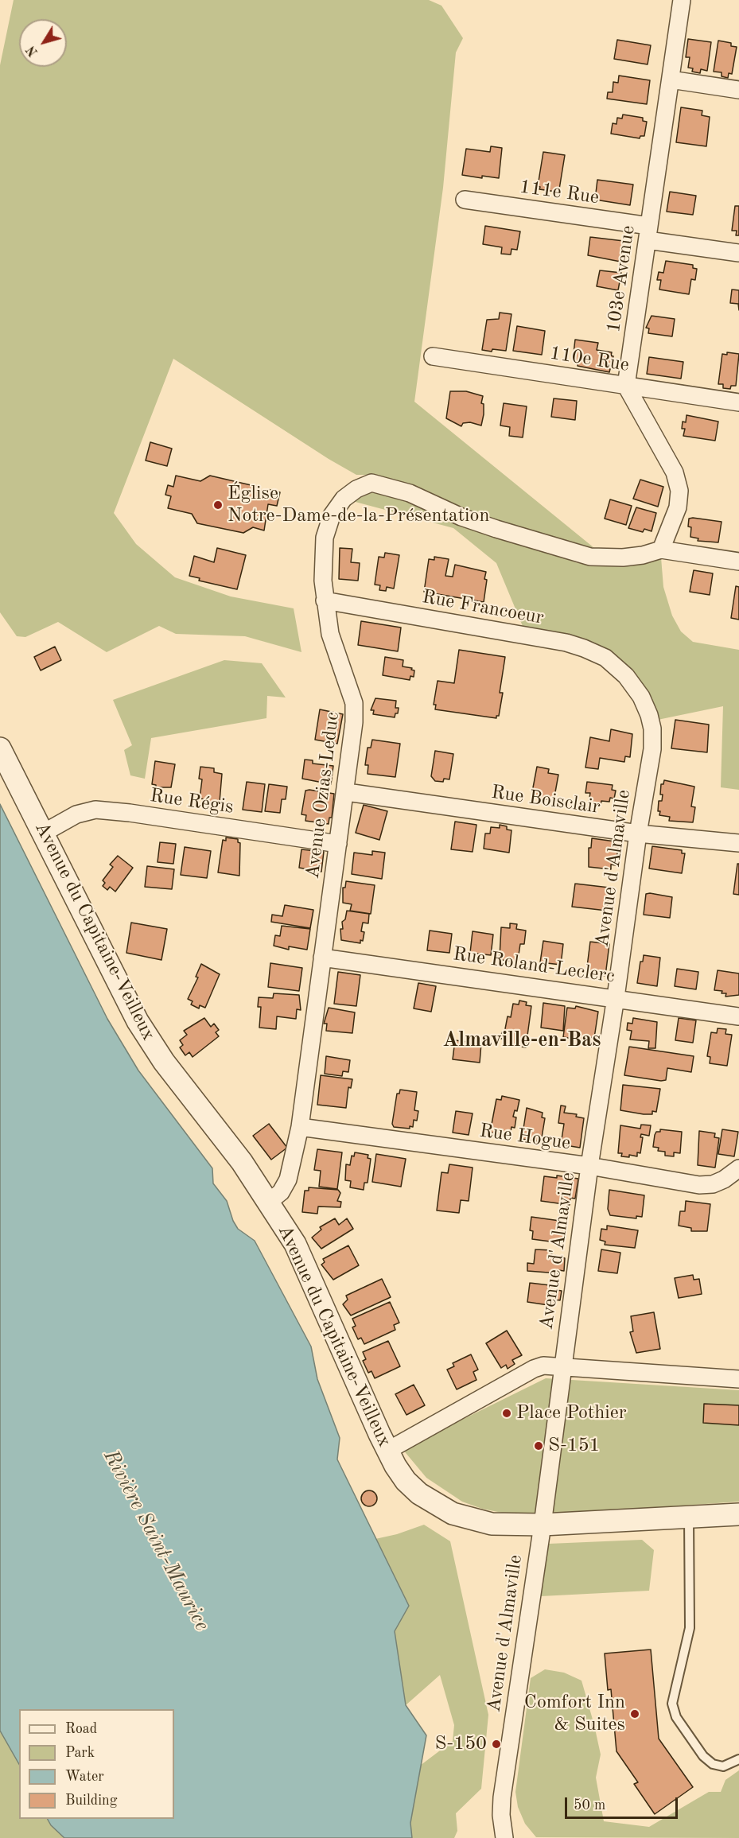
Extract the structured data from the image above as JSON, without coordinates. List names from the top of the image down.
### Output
{
  "streets": {
    "street": [
      "111e Rue",
      "103e Avenue",
      "110e Rue",
      "Rue Francoeur",
      "Avenue Ozias-Leduc",
      "Rue Boisclair",
      "Rue Régis",
      "Avenue d'Almaville",
      "Avenue du Capitaine-Veilleux",
      "Rue Roland-Leclerc",
      "Rue Hogue"
    ]
  },
  "crossings": [
    ["111e Rue", "103e Avenue"],
    ["103e Avenue", "110e Rue"],
    ["Rue Francoeur", "Avenue Ozias-Leduc"],
    ["Rue Francoeur", "Avenue d'Almaville"],
    ["Avenue Ozias-Leduc", "Rue Boisclair"],
    ["Avenue Ozias-Leduc", "Rue Régis"],
    ["Avenue Ozias-Leduc", "Avenue du Capitaine-Veilleux"],
    ["Avenue Ozias-Leduc", "Rue Roland-Leclerc"],
    ["Avenue Ozias-Leduc", "Rue Hogue"],
    ["Rue Boisclair", "Avenue d'Almaville"],
    ["Rue Régis", "Avenue du Capitaine-Veilleux"],
    ["Avenue d'Almaville", "Avenue du Capitaine-Veilleux"],
    ["Avenue d'Almaville", "Rue Roland-Leclerc"],
    ["Avenue d'Almaville", "Rue Hogue"]
  ],
  "districts": ["Almaville-en-Bas"],
  "water": ["Rivière Saint-Maurice"],
  "places": [
    "Église Notre-Dame-de-la-Présentation",
    "Place Pothier",
    "S-151",
    "Comfort Inn & Suites",
    "S-150"
  ],
  "legend": [
    "Road",
    "Park",
    "Water",
    "Building"
  ],
  "scale_bar": "50 m",
  "north": "bottom left"
}
